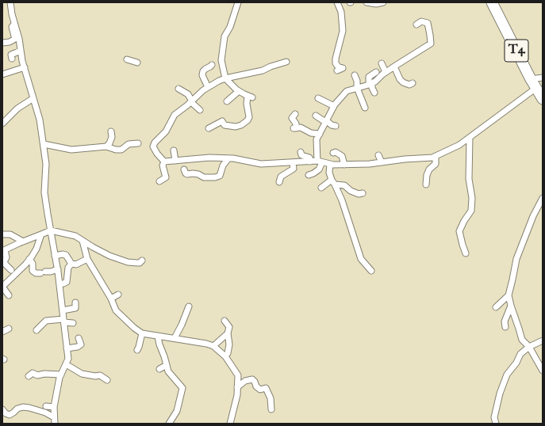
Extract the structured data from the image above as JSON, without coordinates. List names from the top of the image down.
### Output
{
  "streets": {
    "highway": ["T4"]
  }
}
